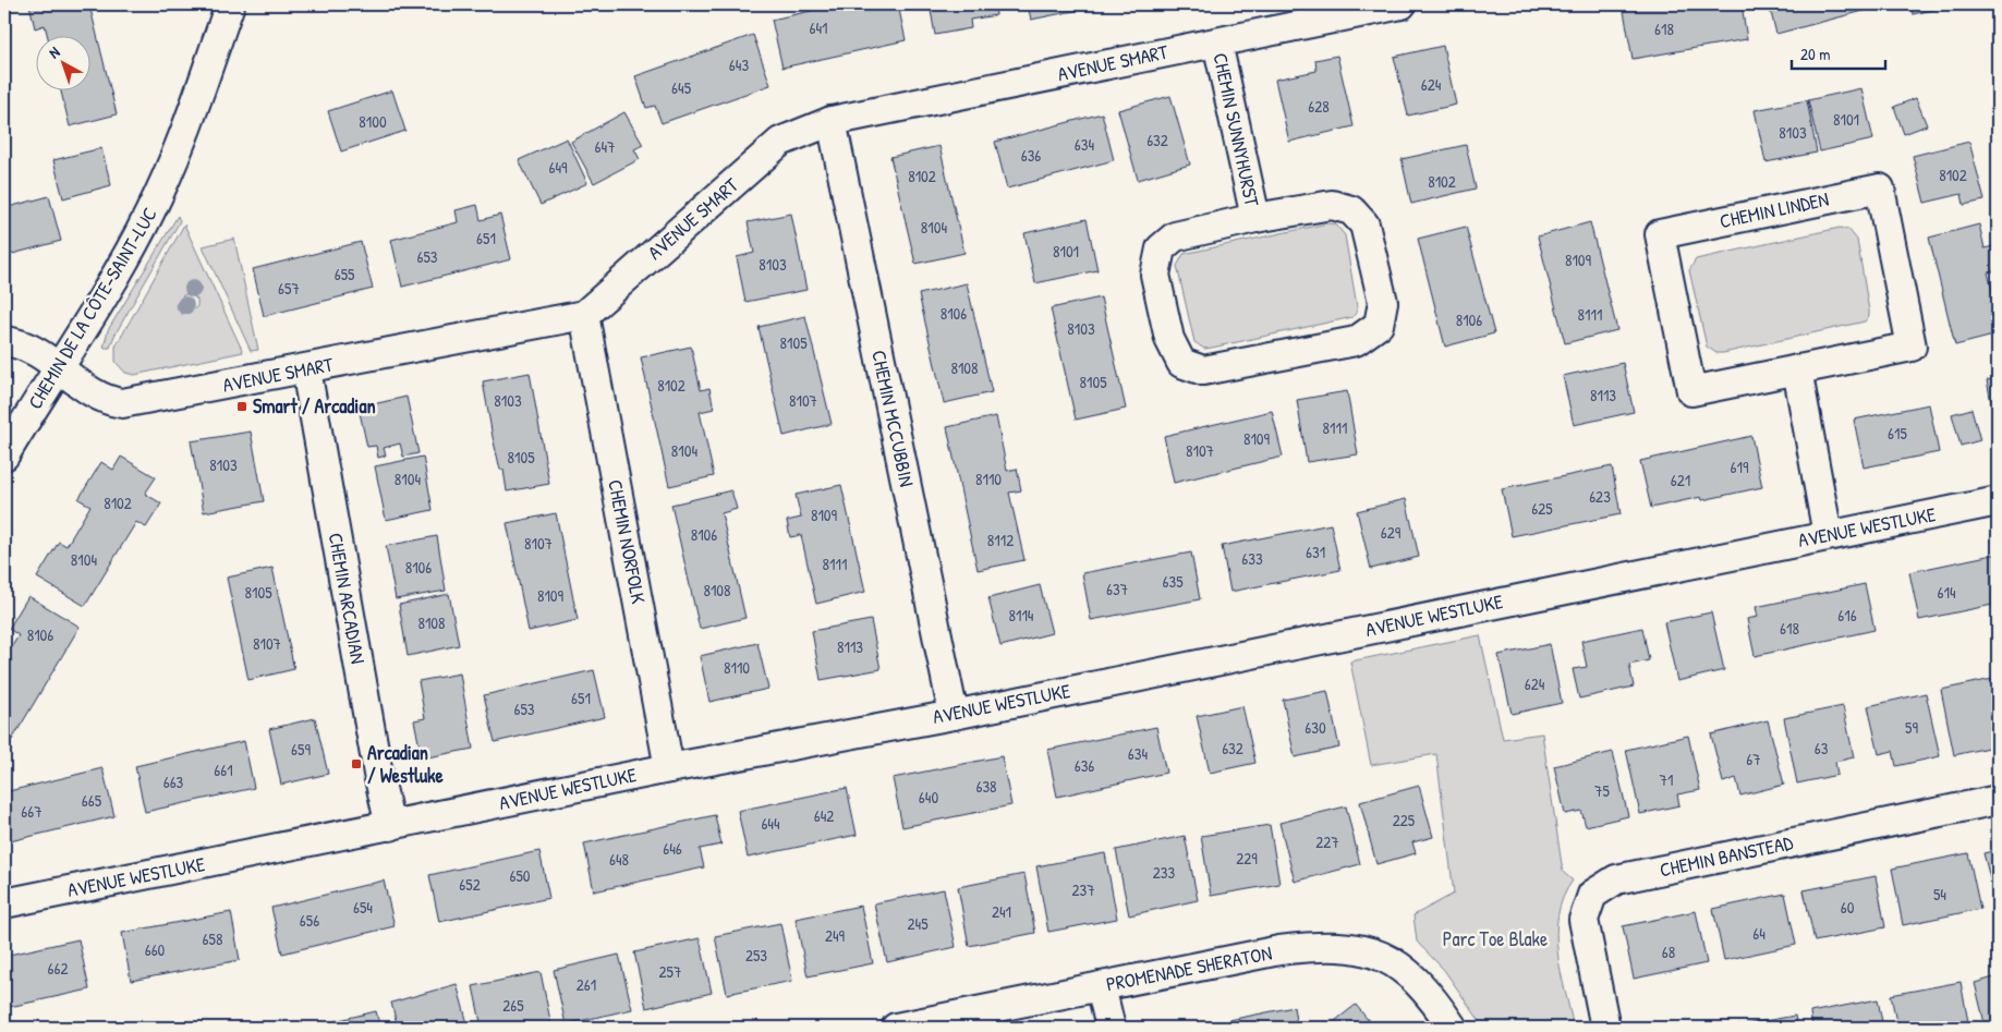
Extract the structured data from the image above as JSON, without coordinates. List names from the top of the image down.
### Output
{
  "streets": {
    "street": [
      "AVENUE SMART",
      "CHEMIN SUNNYHURST",
      "CHEMIN LINDEN",
      "CHEMIN DE LA CÔTE-SAINT-LUC",
      "CHEMIN MCCUBBIN",
      "AVENUE WESTLUKE",
      "CHEMIN NORFOLK",
      "CHEMIN ARCADIAN",
      "CHEMIN BANSTEAD",
      "PROMENADE SHERATON"
    ]
  },
  "crossings": [
    ["AVENUE SMART", "CHEMIN SUNNYHURST"],
    ["AVENUE SMART", "CHEMIN DE LA CÔTE-SAINT-LUC"],
    ["AVENUE SMART", "CHEMIN MCCUBBIN"],
    ["AVENUE SMART", "CHEMIN NORFOLK"],
    ["AVENUE SMART", "CHEMIN ARCADIAN"],
    ["CHEMIN MCCUBBIN", "AVENUE WESTLUKE"],
    ["AVENUE WESTLUKE", "CHEMIN NORFOLK"],
    ["AVENUE WESTLUKE", "CHEMIN ARCADIAN"]
  ],
  "parks": ["Parc Toe Blake"],
  "places": {
    "transit": ["Smart / Arcadian", "Arcadian / Westluke"]
  },
  "house_numbers": [
    "641",
    "618",
    "643",
    "624",
    "645",
    "628",
    "8101",
    "8100",
    "8103",
    "632",
    "634",
    "647",
    "636",
    "649",
    "8102",
    "8102",
    "8102",
    "8104",
    "651",
    "8101",
    "653",
    "8109",
    "8103",
    "655",
    "657",
    "8106",
    "8111",
    "8106",
    "8103",
    "8105",
    "8108",
    "8105",
    "8102",
    "8113",
    "8103",
    "8107",
    "8111",
    "615",
    "8109",
    "8104",
    "8107",
    "8105",
    "8103",
    "619",
    "8104",
    "8110",
    "621",
    "623",
    "8102",
    "625",
    "8109",
    "629",
    "8106",
    "8112",
    "8107",
    "631",
    "633",
    "8104",
    "8111",
    "8106",
    "635",
    "637",
    "8108",
    "8105",
    "614",
    "8109",
    "8114",
    "616",
    "8108",
    "618",
    "8106",
    "8107",
    "8113",
    "8110",
    "624",
    "651",
    "653",
    "630",
    "59",
    "632",
    "63",
    "659",
    "634",
    "67",
    "636",
    "661",
    "71",
    "663",
    "638",
    "75",
    "640",
    "665",
    "667",
    "642",
    "225",
    "644",
    "227",
    "646",
    "229",
    "648",
    "233",
    "650",
    "652",
    "237",
    "54",
    "654",
    "60",
    "241",
    "656",
    "245",
    "64",
    "249",
    "658",
    "660",
    "68",
    "253",
    "662",
    "257",
    "261",
    "265"
  ],
  "scale_bar": "20 m",
  "north": "top left"
}
